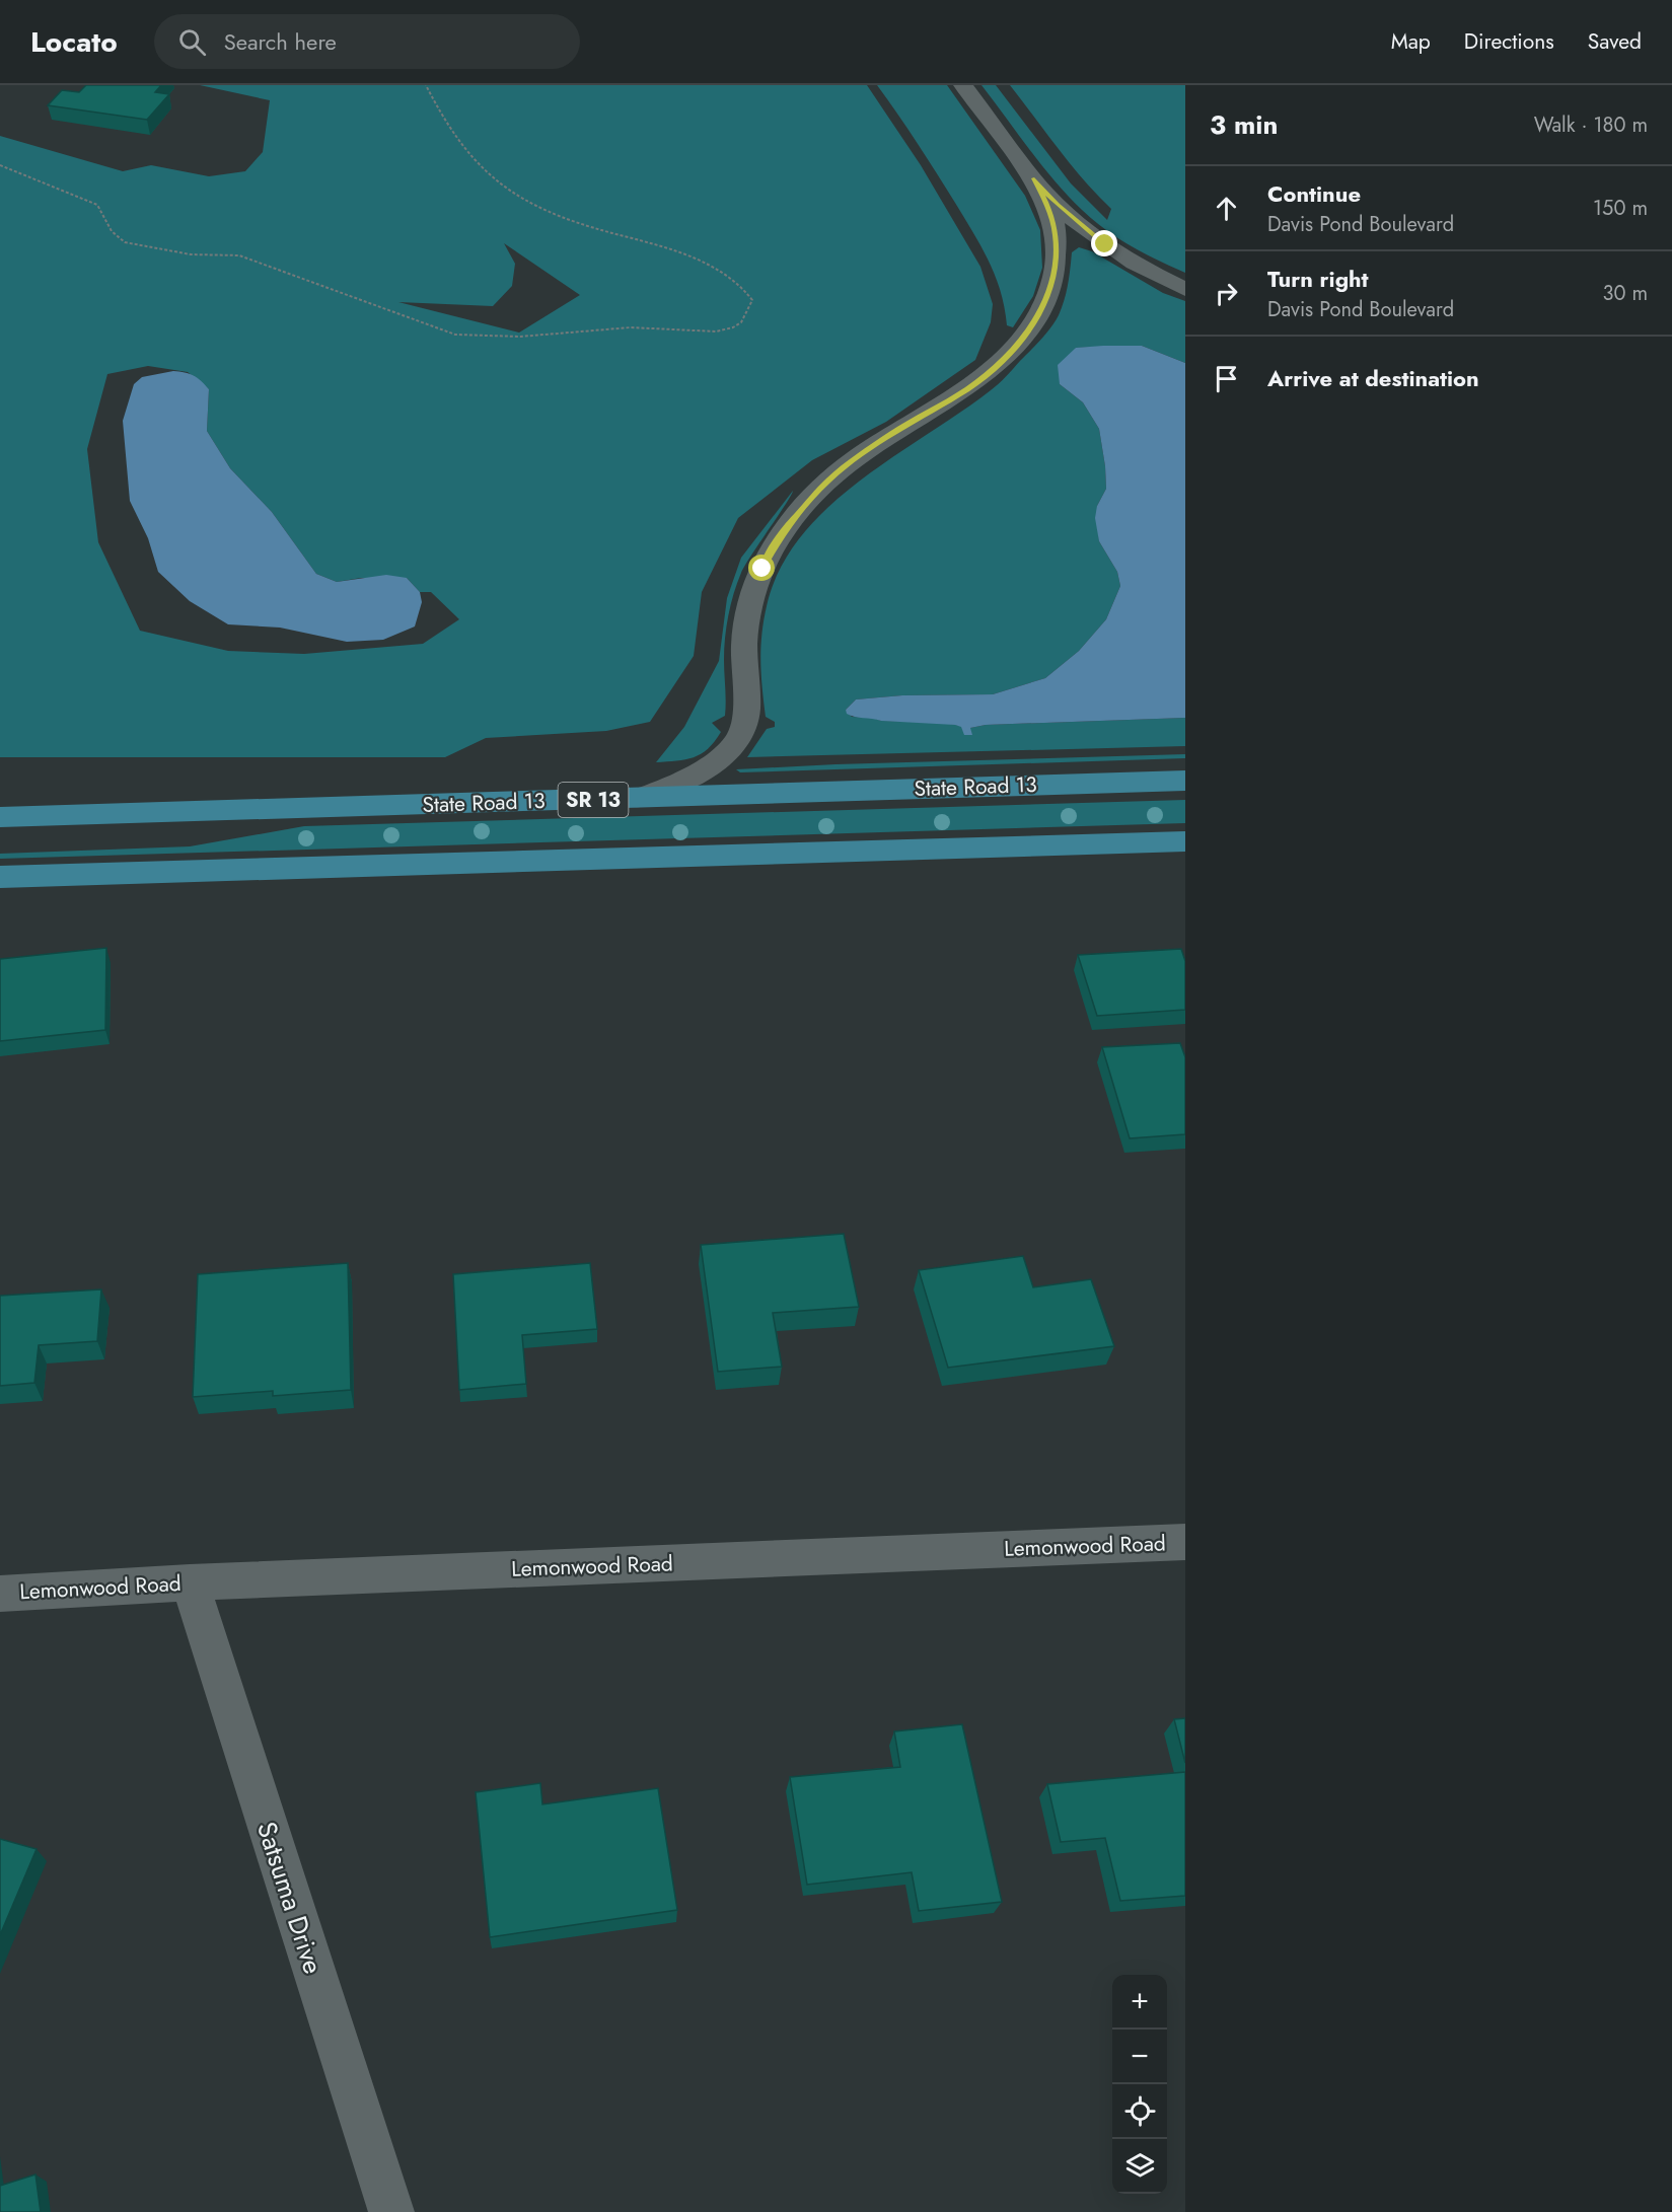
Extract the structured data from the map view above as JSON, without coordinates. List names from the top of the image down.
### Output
{
  "streets": {
    "main road": ["State Road 13", "SR 13"],
    "street": ["Lemonwood Road", "Satsuma Drive"]
  },
  "crossings": [
    ["Lemonwood Road", "Satsuma Drive"]
  ],
  "page": {
    "header": "Locato",
    "search": "Search here",
    "nav": ["Map", "Directions", "Saved"],
    "heading": ["3 min", "Walk · 180 m"],
    "list": [
      ["Continue", "Davis Pond Boulevard", "150 m"],
      ["Turn right", "Davis Pond Boulevard", "30 m"],
      "Arrive at destination"
    ],
    "map_buttons": ["+", "−"]
  }
}
